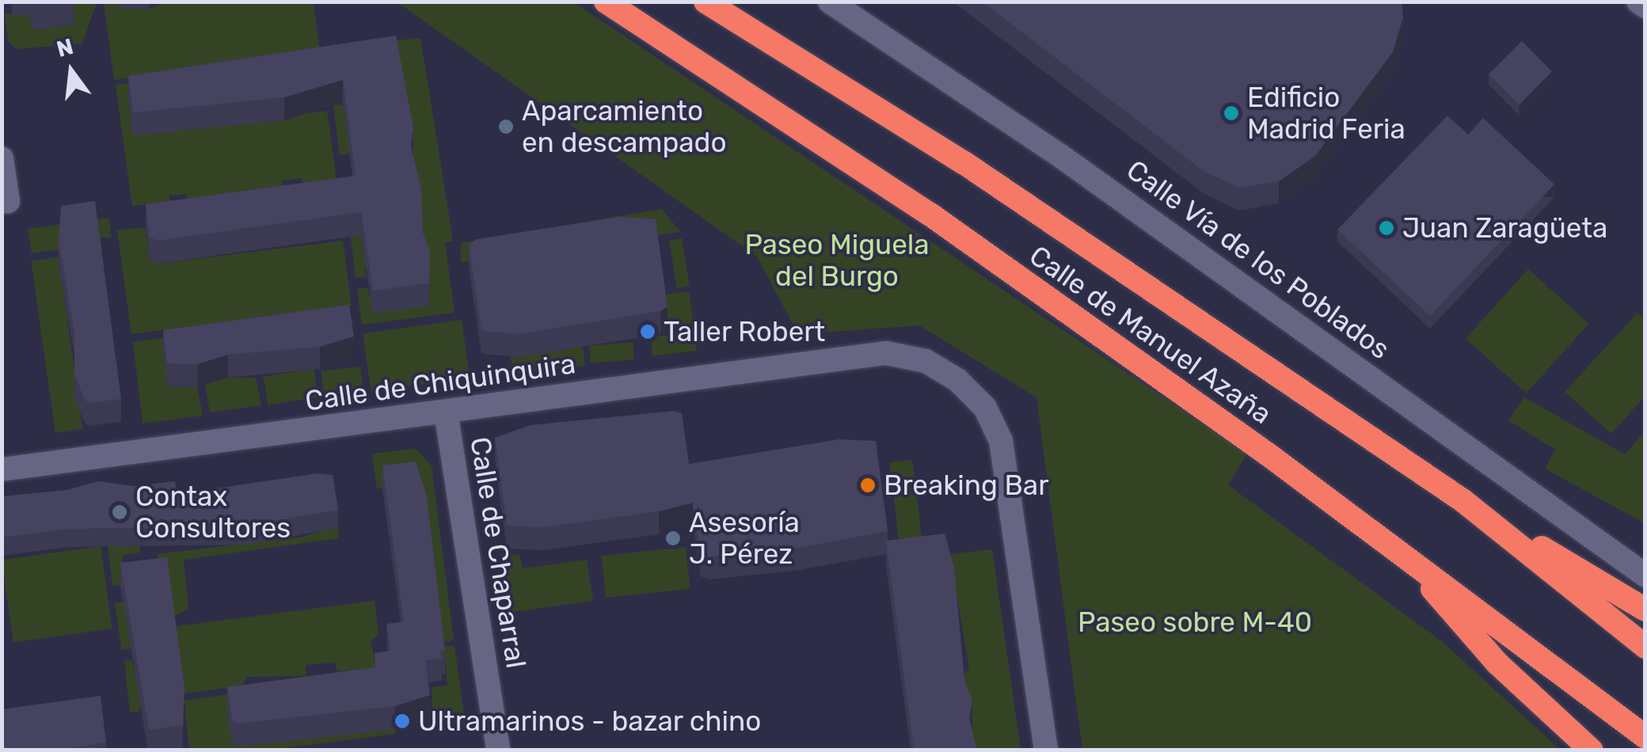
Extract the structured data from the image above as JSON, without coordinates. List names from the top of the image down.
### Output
{
  "streets": {
    "highway": ["Calle de Manuel Azaña"],
    "street": ["Calle Vía de los Poblados", "Calle de Chiquinquira", "Calle de Chaparral"]
  },
  "crossings": [
    ["Calle de Chiquinquira", "Calle de Chaparral"]
  ],
  "parks": ["Paseo Miguela del Burgo", "Paseo sobre M-40"],
  "places": [
    "Edificio Madrid Feria",
    "Aparcamiento en descampado",
    "Juan Zaragüeta",
    "Taller Robert",
    "Breaking Bar",
    "Contax Consultores",
    "Asesoría J. Pérez",
    "Ultramarinos - bazar chino"
  ],
  "north": "top"
}
